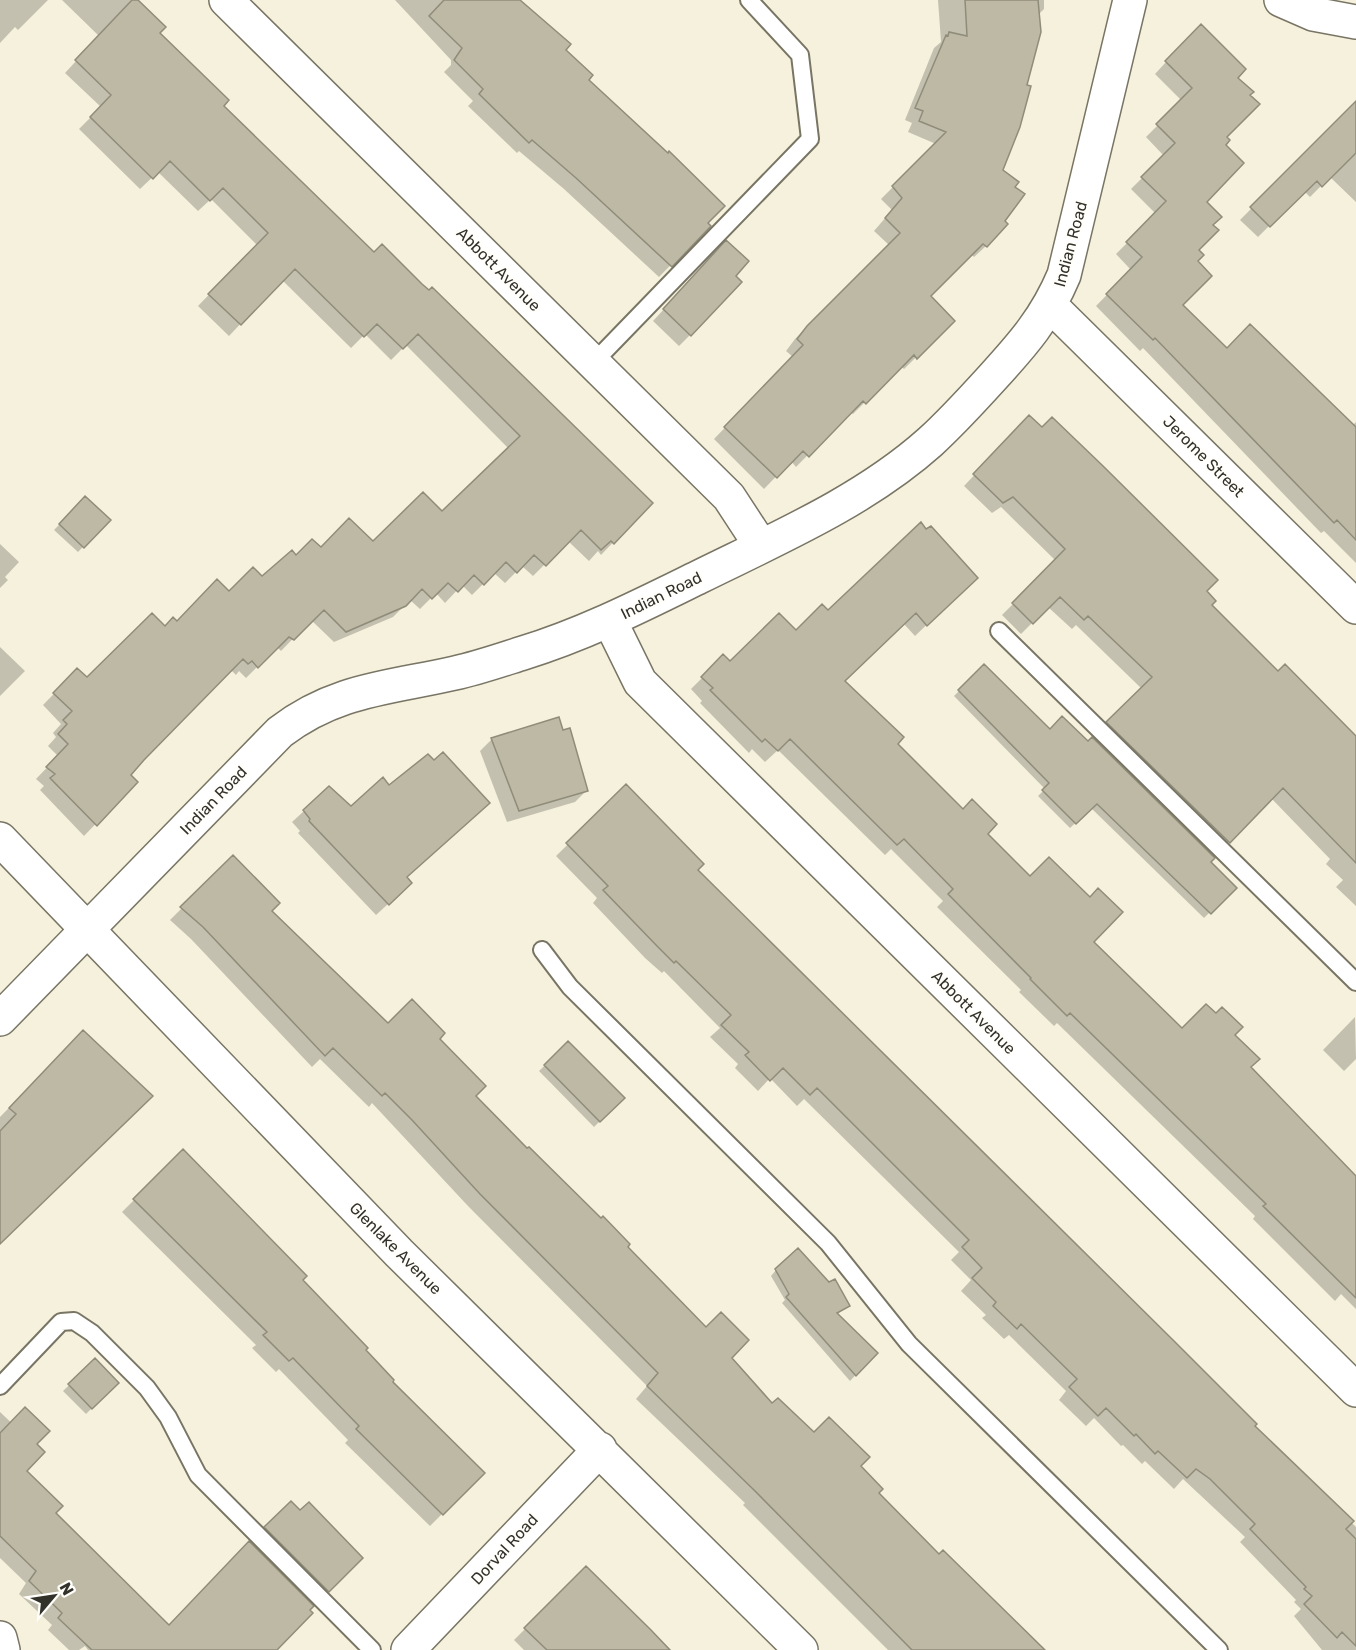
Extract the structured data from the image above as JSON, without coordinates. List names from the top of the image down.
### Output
{
  "streets": {
    "street": [
      "Indian Road",
      "Abbott Avenue",
      "Jerome Street",
      "Glenlake Avenue",
      "Dorval Road"
    ]
  },
  "crossings": [
    ["Indian Road", "Abbott Avenue"],
    ["Indian Road", "Jerome Street"],
    ["Indian Road", "Glenlake Avenue"],
    ["Glenlake Avenue", "Dorval Road"]
  ],
  "north": "top right"
}
